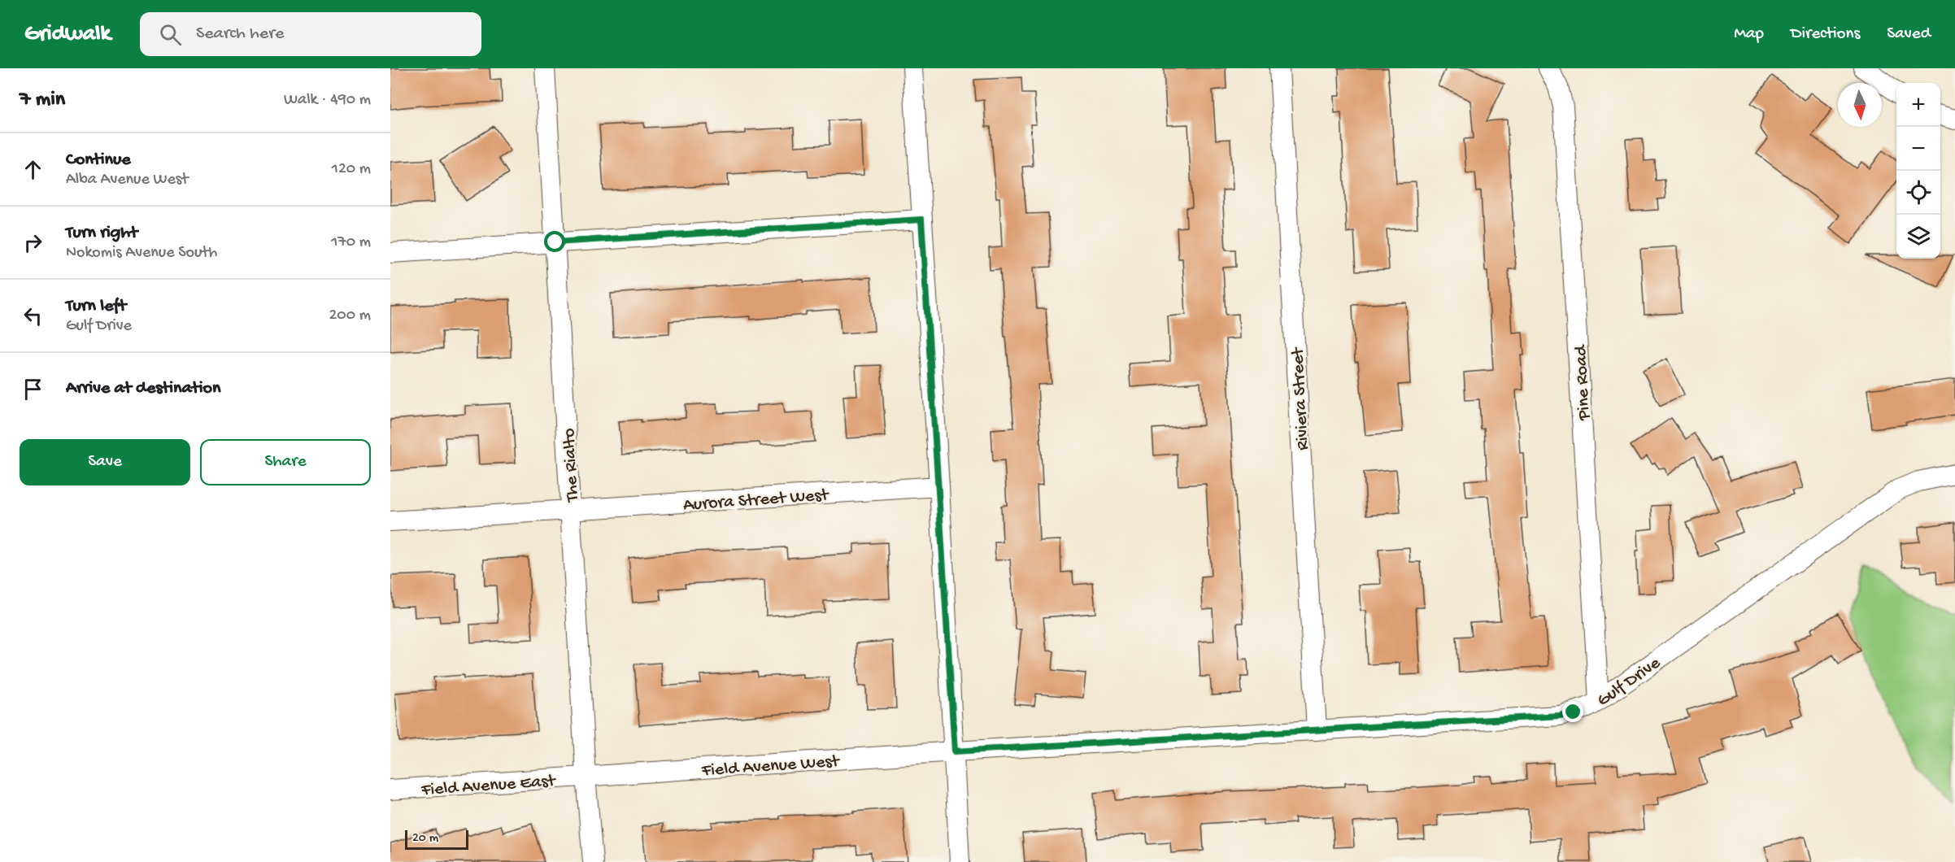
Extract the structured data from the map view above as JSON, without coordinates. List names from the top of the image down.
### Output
{
  "streets": {
    "street": [
      "Pine Road",
      "Riviera Street",
      "The Rialto",
      "Aurora Street West",
      "Gulf Drive",
      "Field Avenue West",
      "Field Avenue East"
    ]
  },
  "crossings": [
    ["Pine Road", "Gulf Drive"],
    ["Riviera Street", "Gulf Drive"],
    ["The Rialto", "Aurora Street West"],
    ["The Rialto", "Field Avenue West"],
    ["The Rialto", "Field Avenue East"],
    ["Gulf Drive", "Field Avenue West"],
    ["Field Avenue West", "Field Avenue East"]
  ],
  "scale_bar": "20 m",
  "north": "bottom",
  "page": {
    "header": "Gridwalk",
    "search": "Search here",
    "nav": ["Map", "Directions", "Saved"],
    "heading": ["7 min", "Walk · 490 m"],
    "map_buttons": ["+", "−"],
    "list": [
      ["Continue", "Alba Avenue West", "120 m"],
      ["Turn right", "Nokomis Avenue South", "170 m"],
      ["Turn left", "Gulf Drive", "200 m"],
      "Arrive at destination"
    ],
    "buttons": ["Save", "Share"],
    "scale": "20 m"
  }
}
